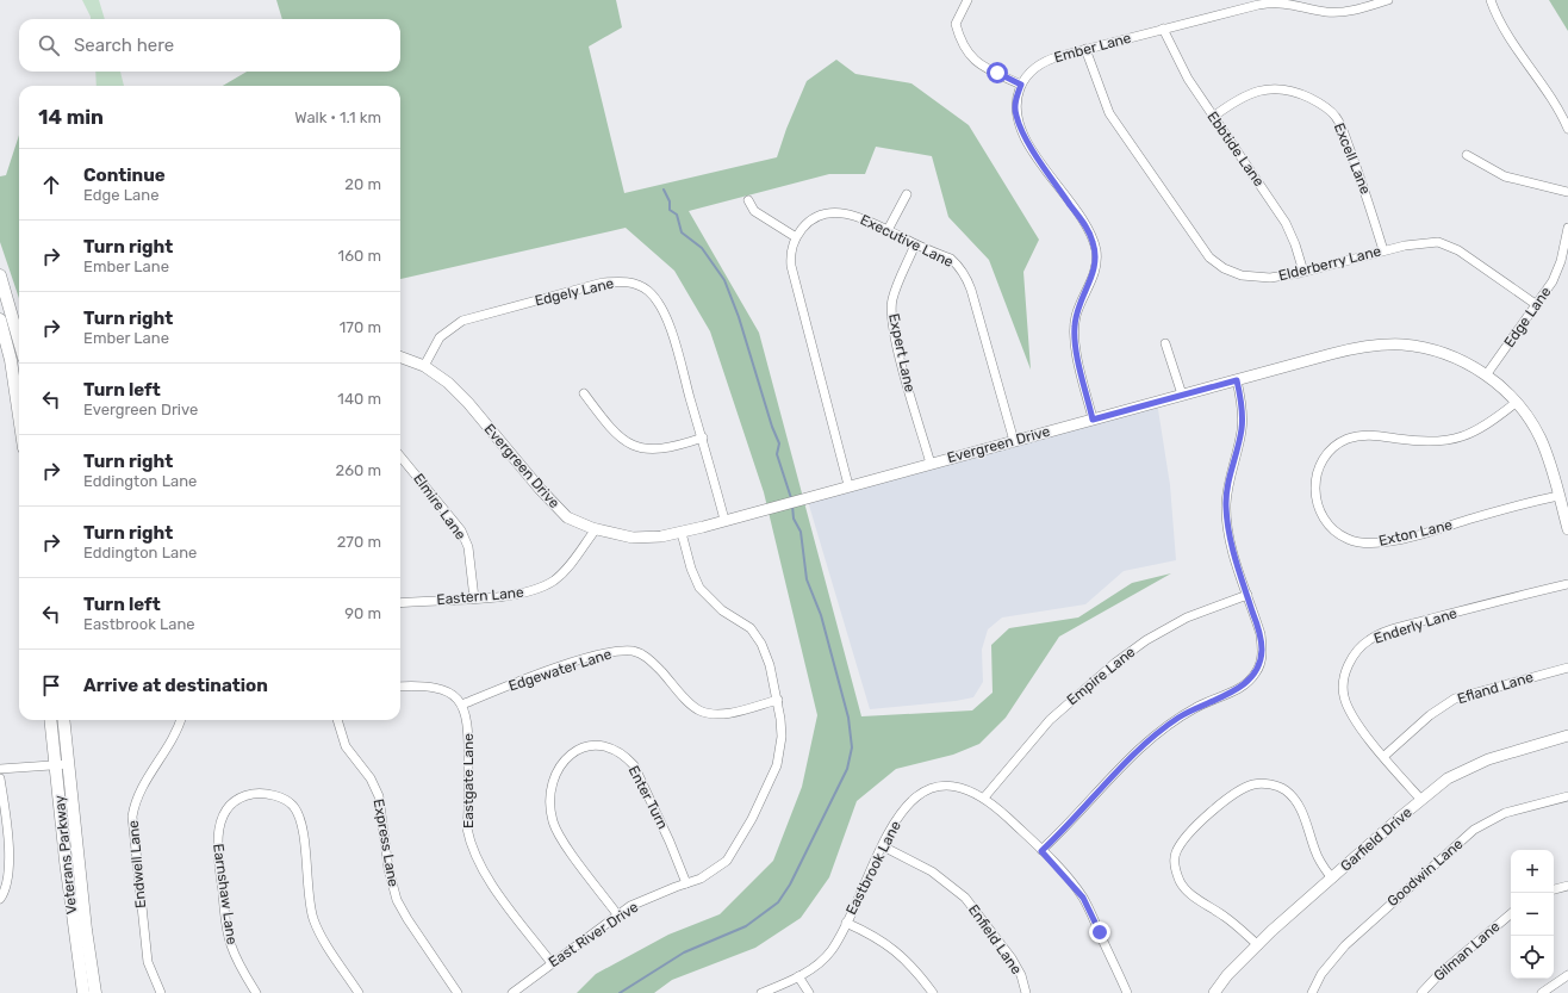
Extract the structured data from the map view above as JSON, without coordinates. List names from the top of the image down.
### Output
{
  "streets": {
    "main road": ["Veterans Parkway"],
    "street": [
      "Ember Lane",
      "Ebbtide Lane",
      "Excell Lane",
      "Executive Lane",
      "Elderberry Lane",
      "Edgely Lane",
      "Edge Lane",
      "Expert Lane",
      "Evergreen Drive",
      "Elmire Lane",
      "Exton Lane",
      "Eastern Lane",
      "Enderly Lane",
      "Edgewater Lane",
      "Empire Lane",
      "Efland Lane",
      "Eastgate Lane",
      "Enter Turn",
      "Garfield Drive",
      "Express Lane",
      "Endwell Lane",
      "Eastbrook Lane",
      "Goodwin Lane",
      "Earnshaw Lane",
      "East River Drive",
      "Enfield Lane",
      "Gilman Lane"
    ]
  },
  "crossings": [
    ["Ember Lane", "Ebbtide Lane"],
    ["Ember Lane", "Elderberry Lane"],
    ["Ember Lane", "Evergreen Drive"],
    ["Ebbtide Lane", "Excell Lane"],
    ["Ebbtide Lane", "Elderberry Lane"],
    ["Excell Lane", "Elderberry Lane"],
    ["Executive Lane", "Expert Lane"],
    ["Executive Lane", "Evergreen Drive"],
    ["Elderberry Lane", "Edge Lane"],
    ["Edgely Lane", "Evergreen Drive"],
    ["Edge Lane", "Evergreen Drive"],
    ["Expert Lane", "Evergreen Drive"],
    ["Evergreen Drive", "Exton Lane"],
    ["Evergreen Drive", "Eastern Lane"],
    ["Evergreen Drive", "East River Drive"],
    ["Elmire Lane", "Eastern Lane"],
    ["Enderly Lane", "Efland Lane"],
    ["Enderly Lane", "Garfield Drive"],
    ["Edgewater Lane", "Eastgate Lane"],
    ["Edgewater Lane", "East River Drive"],
    ["Empire Lane", "Eastbrook Lane"],
    ["Eastgate Lane", "East River Drive"],
    ["Enter Turn", "East River Drive"],
    ["Eastbrook Lane", "Enfield Lane"]
  ],
  "page": {
    "search": "Search here",
    "heading": ["14 min", "Walk · 1.1 km"],
    "list": [
      ["Continue", "Edge Lane", "20 m"],
      ["Turn right", "Ember Lane", "160 m"],
      ["Turn right", "Ember Lane", "170 m"],
      ["Turn left", "Evergreen Drive", "140 m"],
      ["Turn right", "Eddington Lane", "260 m"],
      ["Turn right", "Eddington Lane", "270 m"],
      ["Turn left", "Eastbrook Lane", "90 m"],
      "Arrive at destination"
    ],
    "map_buttons": ["+", "−"]
  }
}
